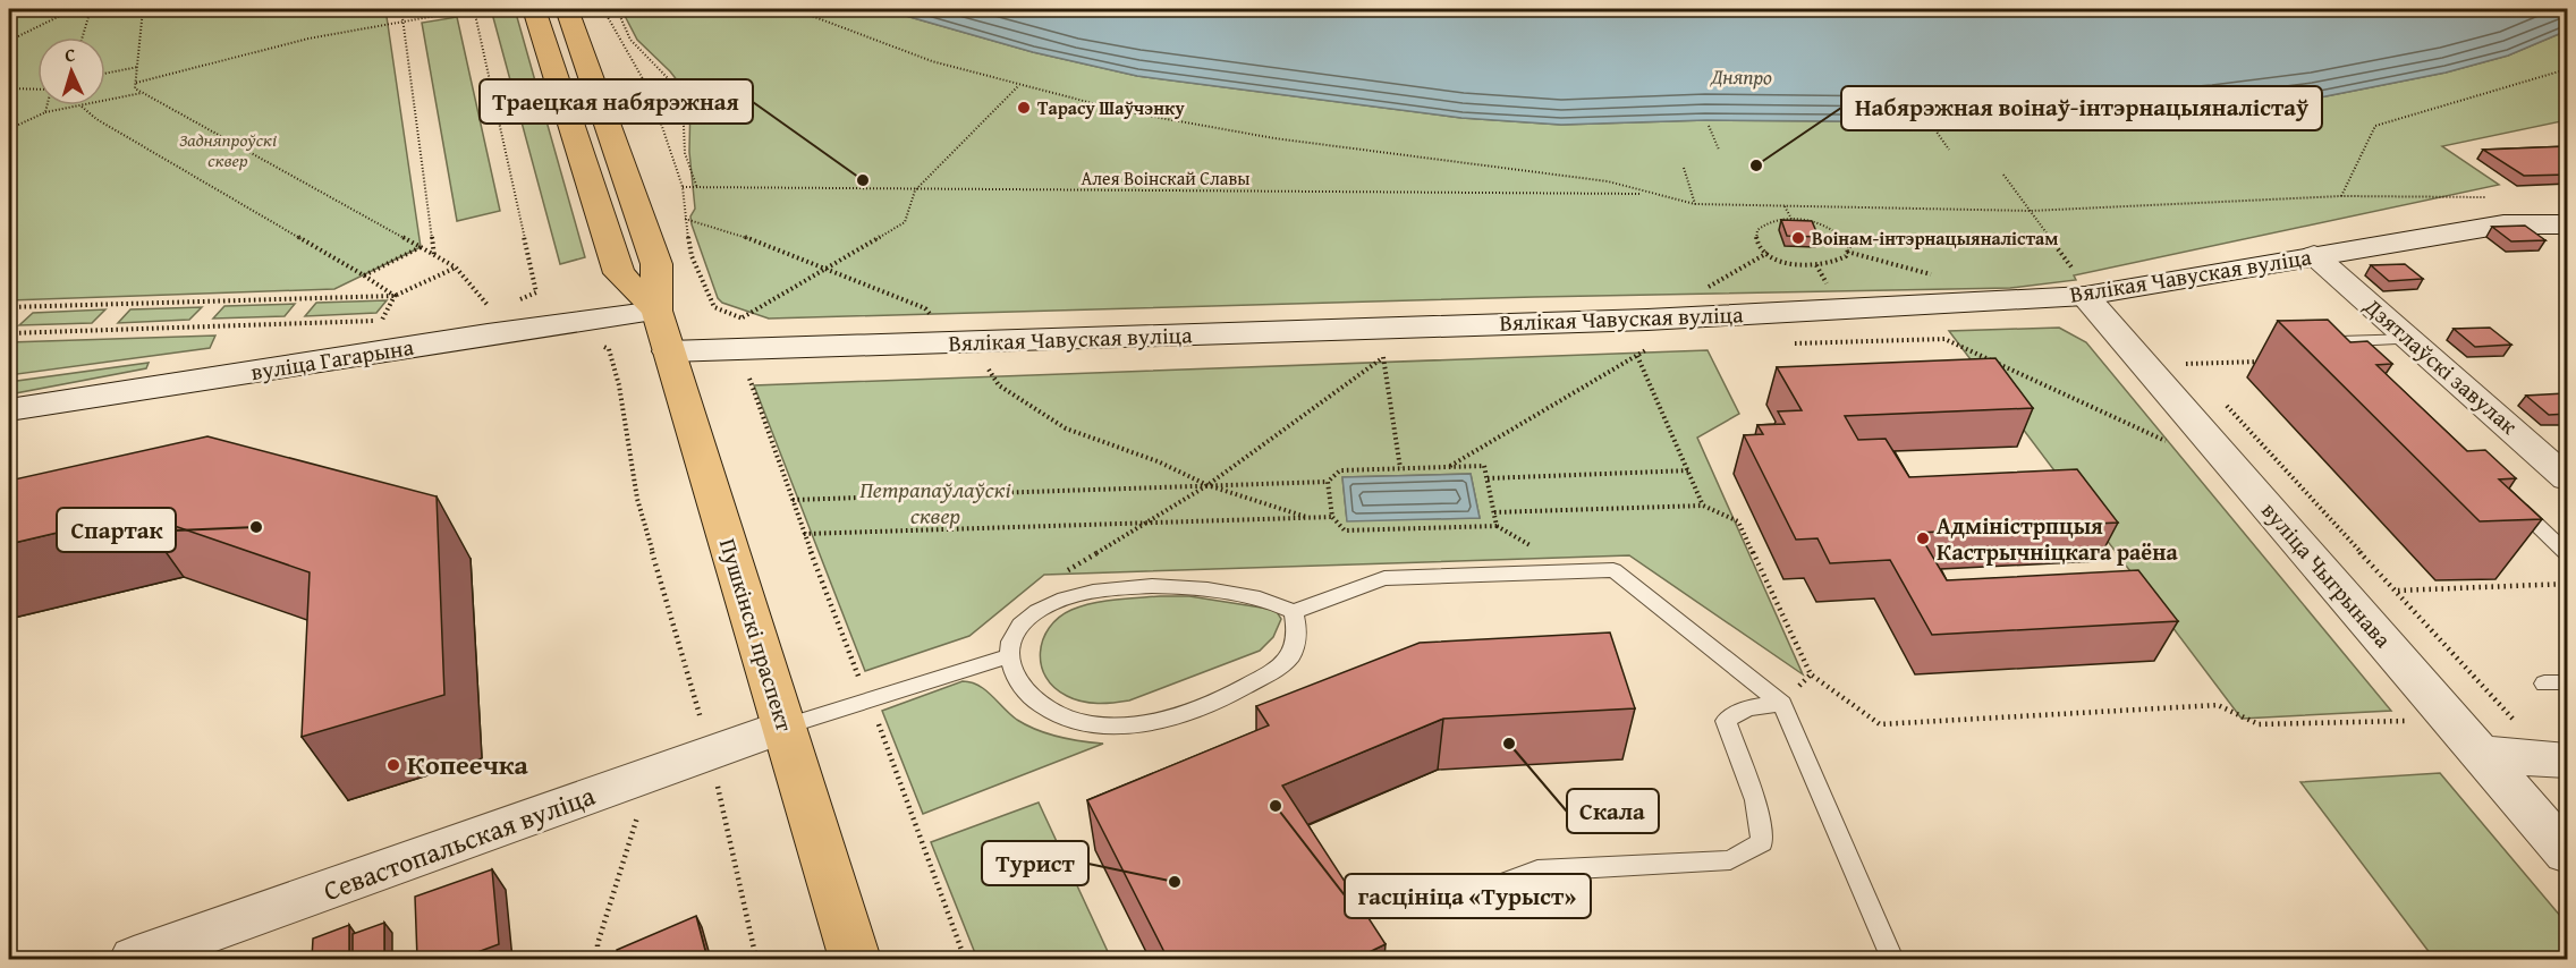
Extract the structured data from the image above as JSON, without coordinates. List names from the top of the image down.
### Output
{
  "streets": {
    "main road": ["Вялікая Чавуская вуліца", "вуліца Гагарына", "Пушкінскі праспект"],
    "street": ["Дзятлаўскі завулак", "вуліца Чыгрынава", "Севастопальская вуліца"],
    "path": ["Алея Воінскай Славы"]
  },
  "crossings": [
    ["Вялікая Чавуская вуліца", "Дзятлаўскі завулак"],
    ["Вялікая Чавуская вуліца", "вуліца Чыгрынава"],
    ["Вялікая Чавуская вуліца", "Пушкінскі праспект"],
    ["вуліца Гагарына", "Пушкінскі праспект"],
    ["Пушкінскі праспект", "Севастопальская вуліца"]
  ],
  "water": ["Дняпро"],
  "parks": ["Задняпроўскі сквер", "Петрапаўлаўскі сквер"],
  "places": [
    "Тарасу Шаўчэнку",
    "Набярэжная воінаў-інтэрнацыяналістаў",
    "Траецкая набярэжная",
    "Воінам-інтэрнацыяналістам",
    "Спартак",
    "Адміністрпцыя Кастрычніцкага раёна",
    "Скала",
    "Копеечка",
    "гасцініца «Турыст»",
    "Турист"
  ],
  "north": "top"
}
